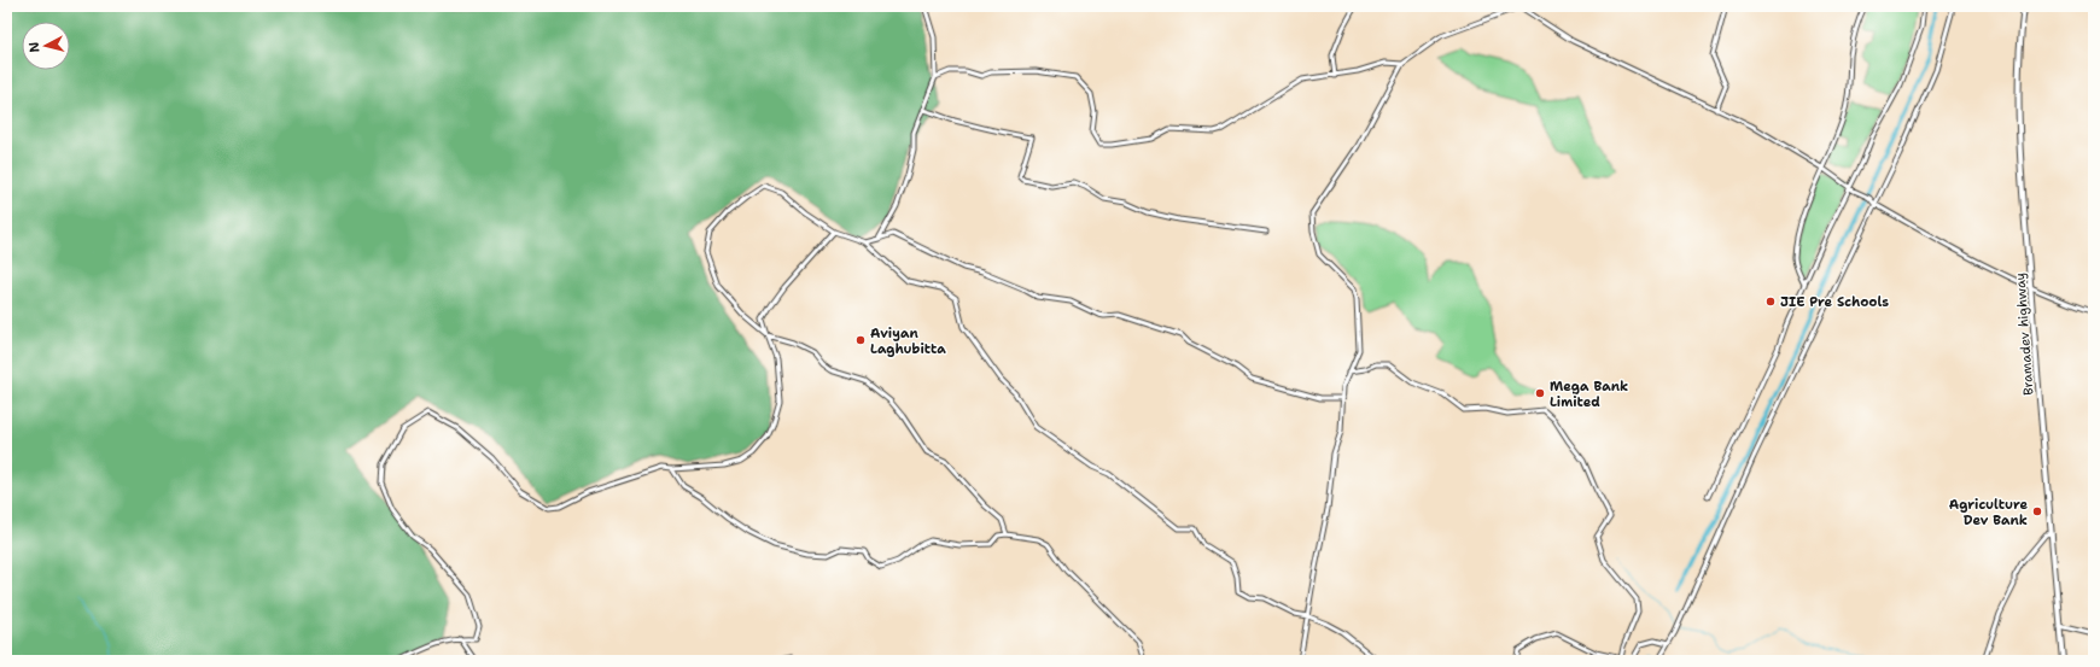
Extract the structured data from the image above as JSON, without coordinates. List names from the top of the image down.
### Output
{
  "streets": {
    "street": ["Bramadev highway"]
  },
  "places": [
    "JIE Pre Schools",
    "Aviyan Laghubitta",
    "Mega Bank Limited",
    "Agriculture Dev Bank"
  ],
  "north": "left"
}
